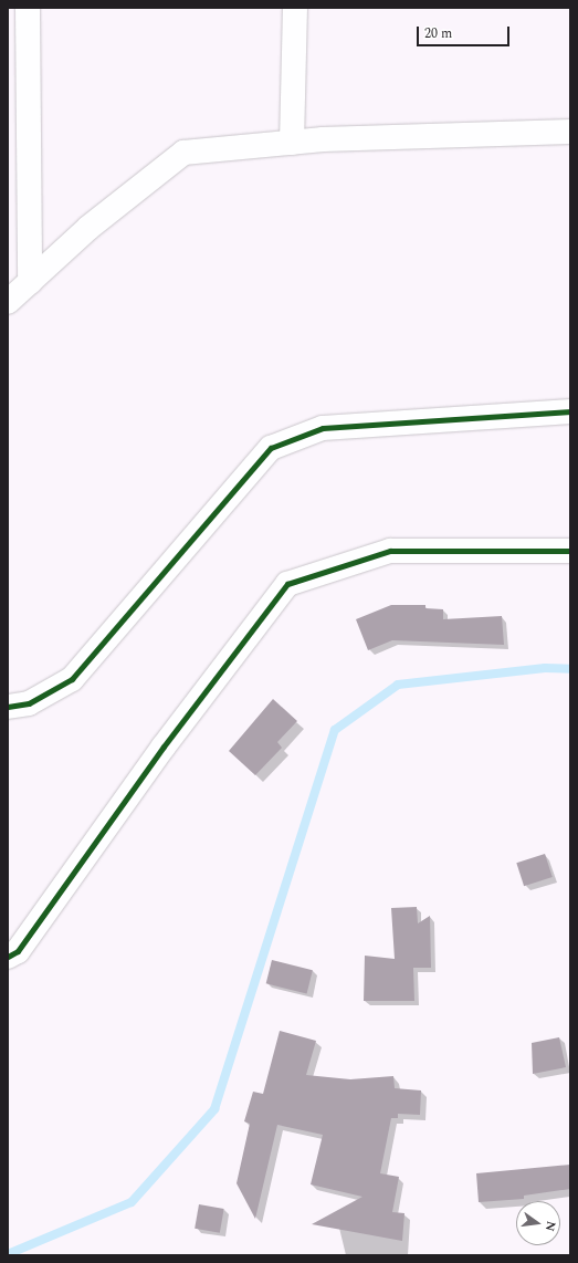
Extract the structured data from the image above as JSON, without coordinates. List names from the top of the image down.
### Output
{
  "scale_bar": "20 m",
  "north": "right"
}
